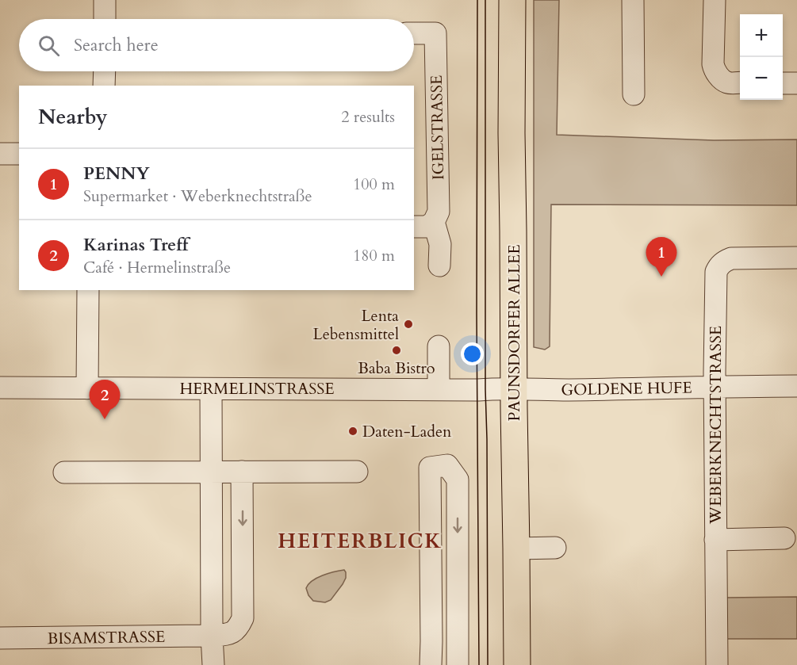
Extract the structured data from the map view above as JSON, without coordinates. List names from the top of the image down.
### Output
{
  "streets": {
    "main road": ["PAUNSDORFER ALLEE"],
    "street": [
      "IGELSTRASSE",
      "HERMELINSTRASSE",
      "GOLDENE HUFE",
      "WEBERKNECHTSTRASSE",
      "BISAMSTRASSE"
    ]
  },
  "crossings": [
    ["PAUNSDORFER ALLEE", "HERMELINSTRASSE"],
    ["PAUNSDORFER ALLEE", "GOLDENE HUFE"],
    ["HERMELINSTRASSE", "GOLDENE HUFE"],
    ["GOLDENE HUFE", "WEBERKNECHTSTRASSE"]
  ],
  "districts": ["HEITERBLICK"],
  "places": ["Lenta Lebensmittel", "Baba Bistro", "Daten-Laden"],
  "page": {
    "map_buttons": ["+", "−"],
    "search": "Search here",
    "heading": ["Nearby", "2 results"],
    "list": [
      {
        "mark": "1",
        "name": "PENNY",
        "note": "Supermarket · Weberknechtstraße",
        "value": "100 m"
      },
      {
        "mark": "2",
        "name": "Karinas Treff",
        "note": "Café · Hermelinstraße",
        "value": "180 m"
      }
    ],
    "pins": ["1", "2"]
  }
}
